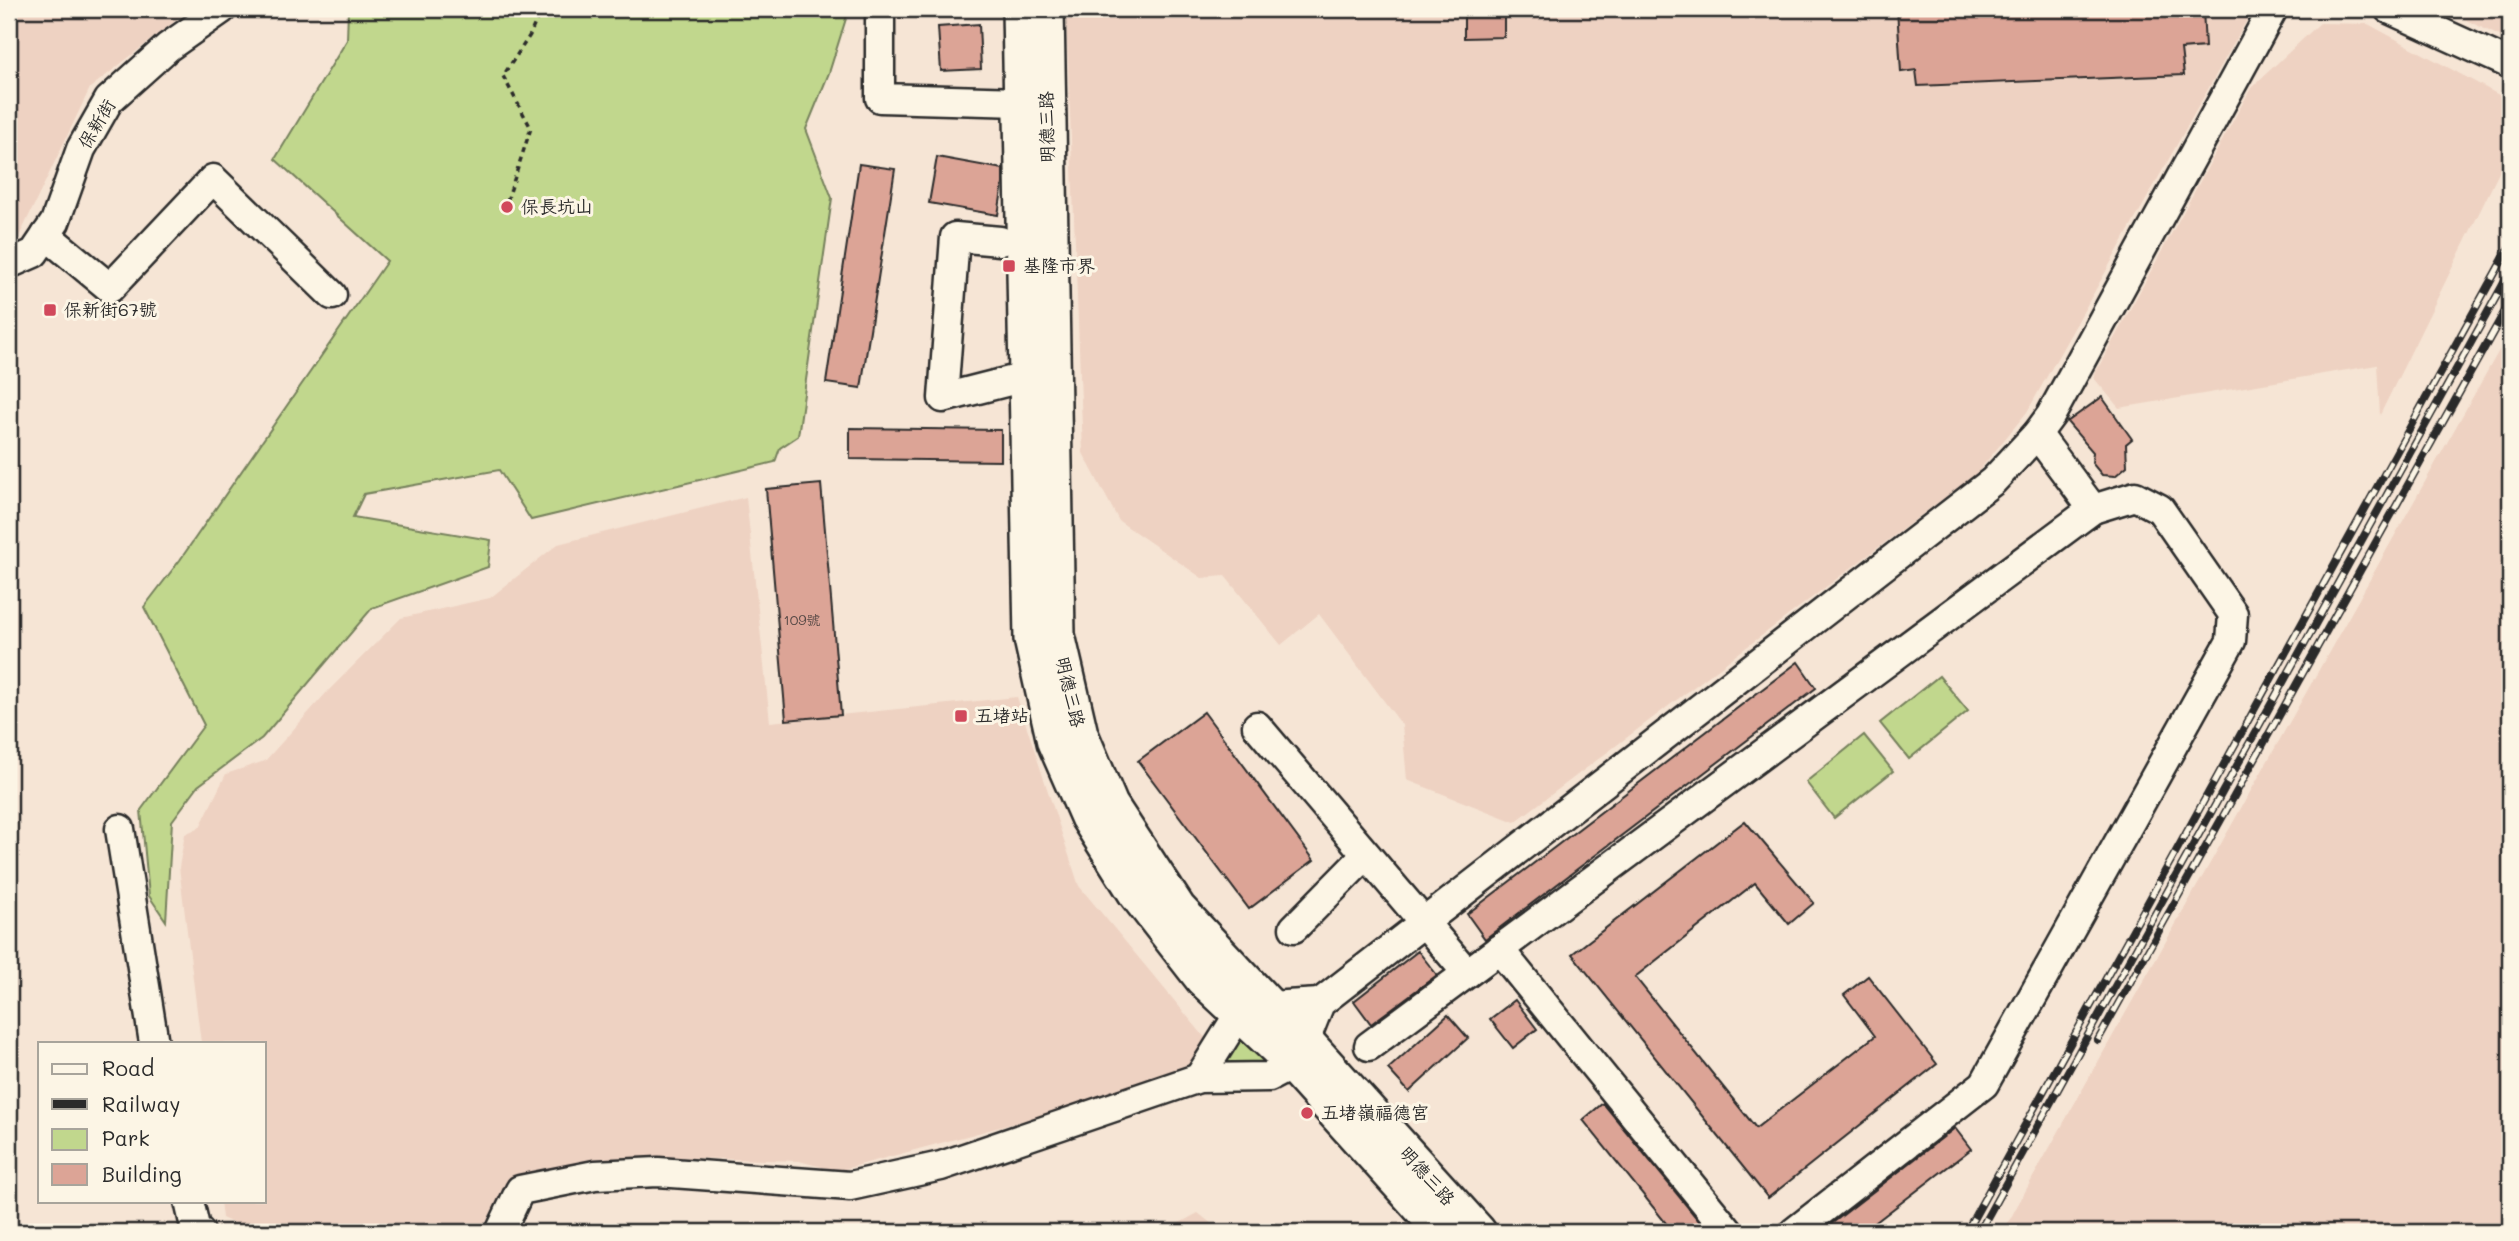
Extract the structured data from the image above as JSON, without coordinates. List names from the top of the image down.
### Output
{
  "streets": {
    "main road": ["明德三路"],
    "street": ["保新街"]
  },
  "places": {
    "other": ["保長坑山", "五堵嶺福德宮"],
    "transit": ["基隆市界", "保新街67號", "五堵站"]
  },
  "house_numbers": ["109號"],
  "legend": [
    "Road",
    "Railway",
    "Park",
    "Building"
  ]
}
